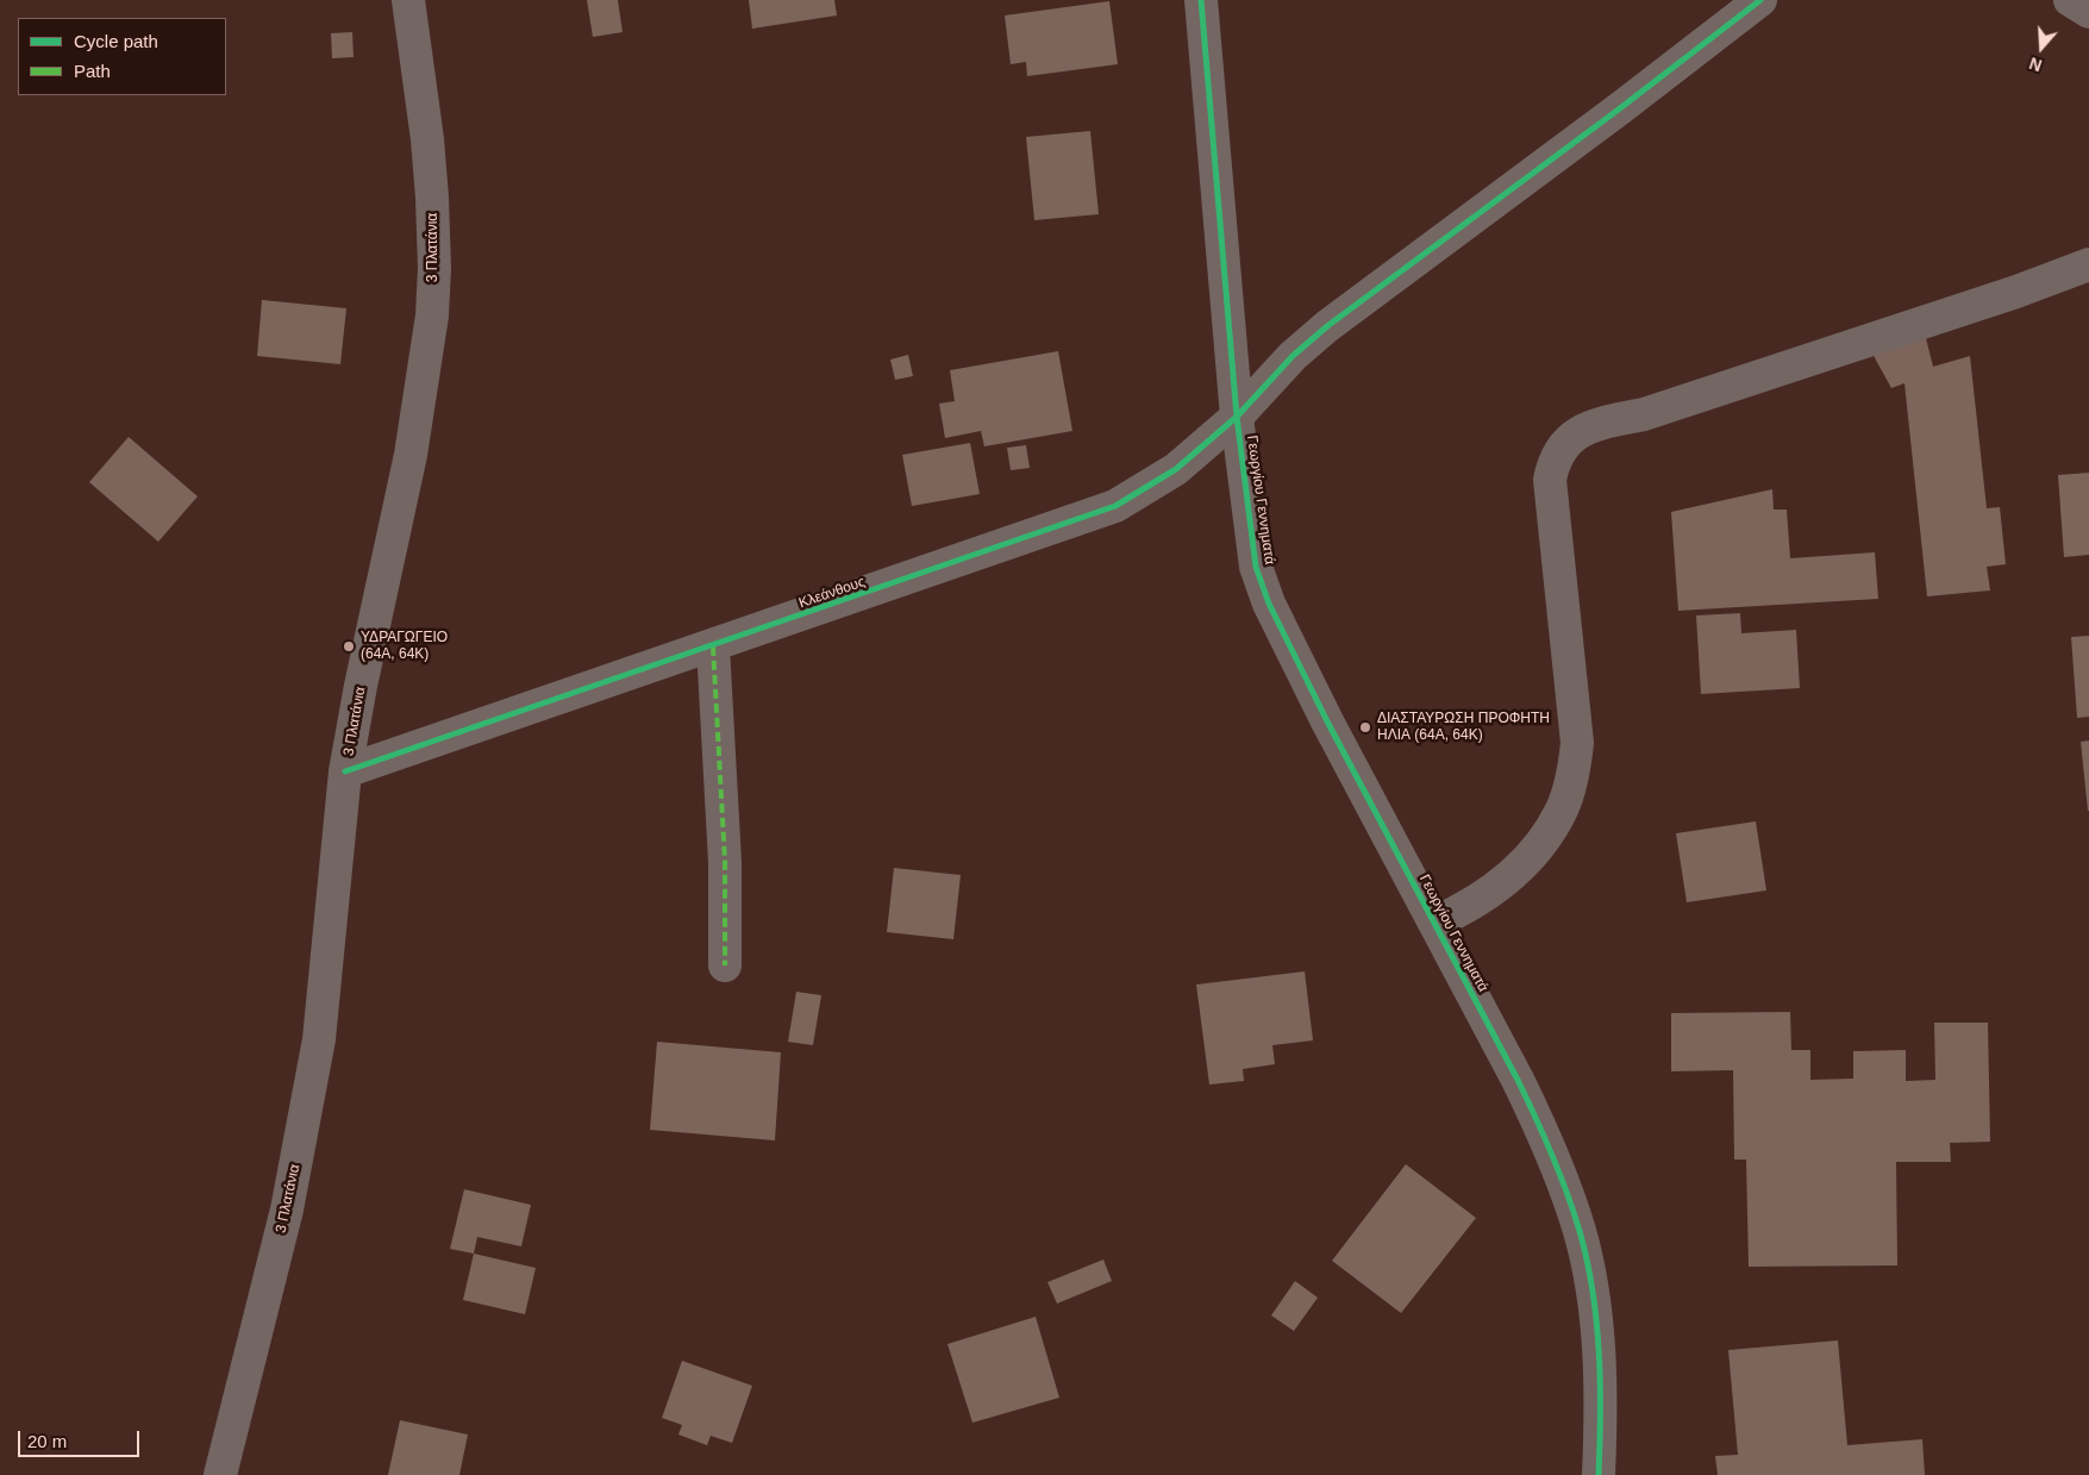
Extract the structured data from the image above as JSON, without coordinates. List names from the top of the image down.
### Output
{
  "streets": {
    "street": ["3 Πλατάνια", "Γεωργίου Γεννηματά", "Κλεάνθους"]
  },
  "crossings": [
    ["3 Πλατάνια", "Κλεάνθους"],
    ["Γεωργίου Γεννηματά", "Κλεάνθους"]
  ],
  "places": ["ΥΔΡΑΓΩΓΕΙΟ (64Α, 64Κ)", "ΔΙΑΣΤΑΥΡΩΣΗ ΠΡΟΦΗΤΗ ΗΛΙΑ (64Α, 64Κ)"],
  "legend": ["Cycle path", "Path"],
  "scale_bar": "20 m",
  "north": "bottom"
}
